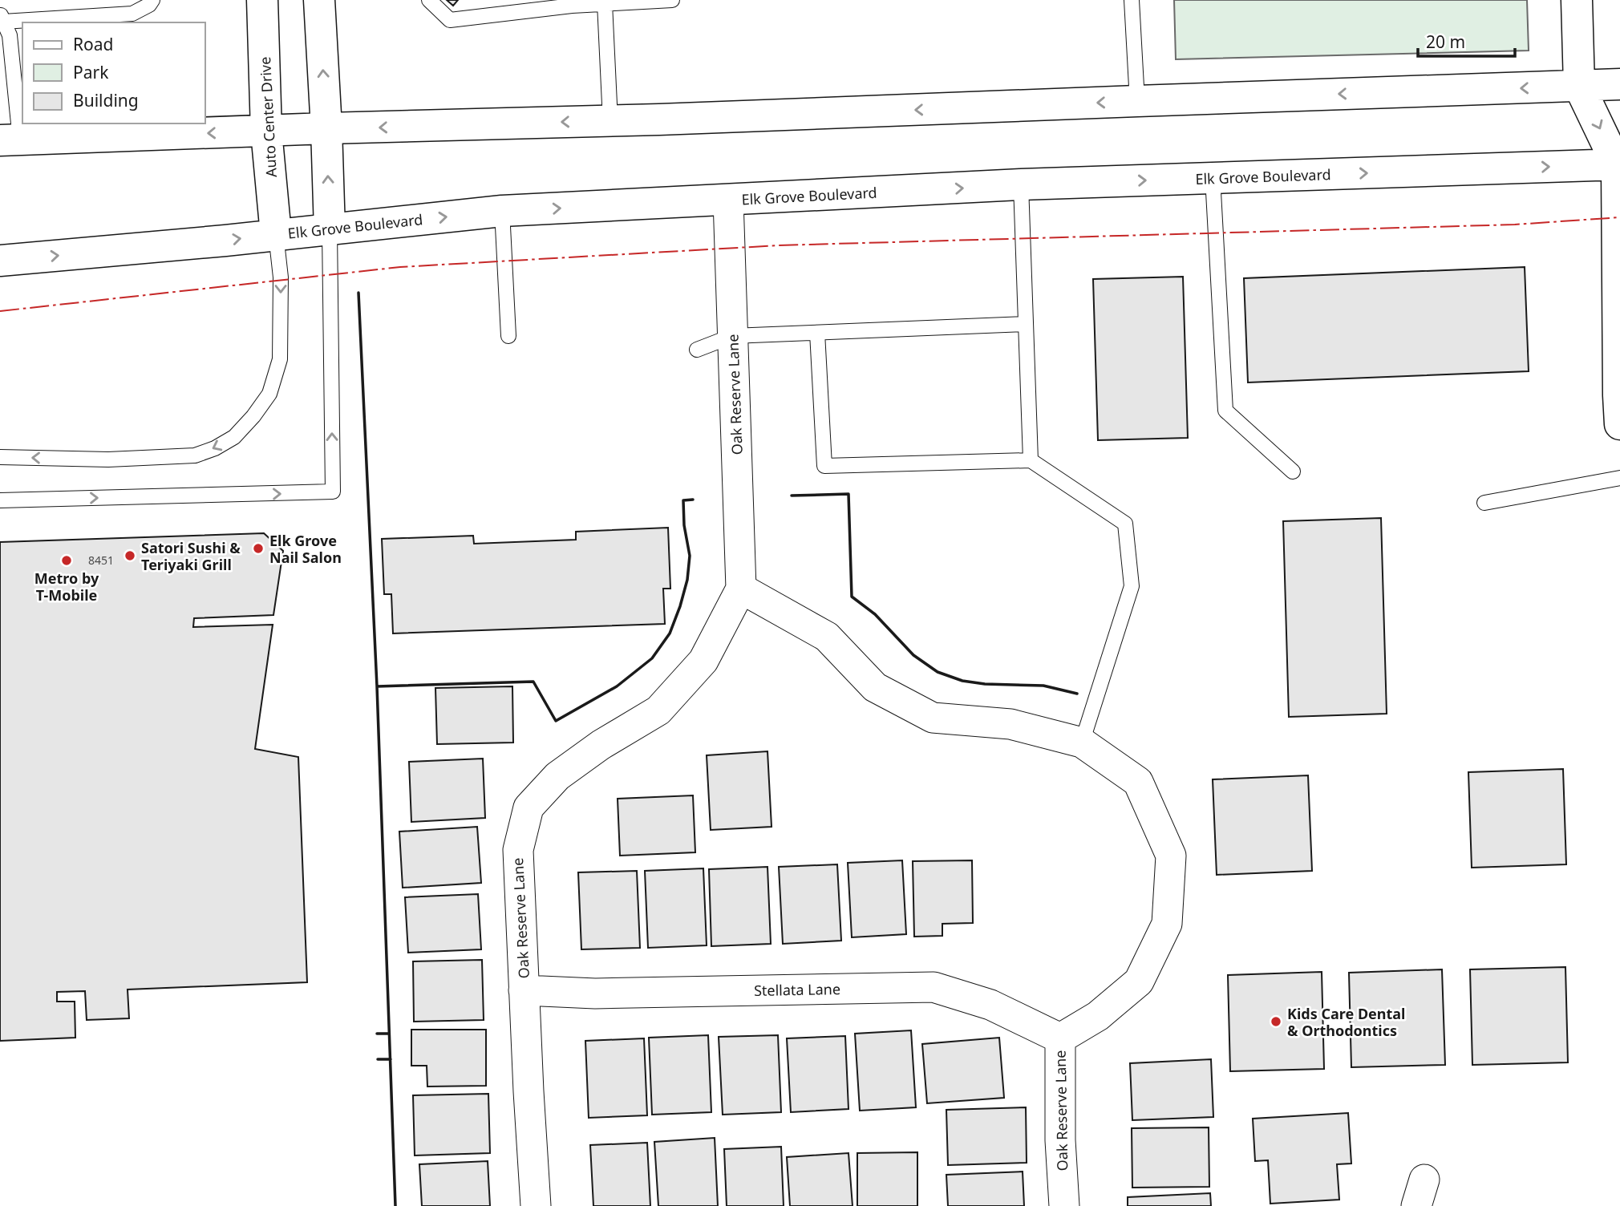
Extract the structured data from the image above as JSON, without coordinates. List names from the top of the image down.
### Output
{
  "streets": {
    "main road": ["Auto Center Drive", "Elk Grove Boulevard"],
    "street": ["Oak Reserve Lane", "Stellata Lane"]
  },
  "crossings": [
    ["Auto Center Drive", "Elk Grove Boulevard"],
    ["Elk Grove Boulevard", "Oak Reserve Lane"],
    ["Oak Reserve Lane", "Stellata Lane"]
  ],
  "places": [
    "Elk Grove Nail Salon",
    "Satori Sushi & Teriyaki Grill",
    "Metro by T-Mobile",
    "Kids Care Dental & Orthodontics"
  ],
  "house_numbers": ["8451"],
  "legend": ["Road", "Park", "Building"],
  "scale_bar": "20 m"
}
